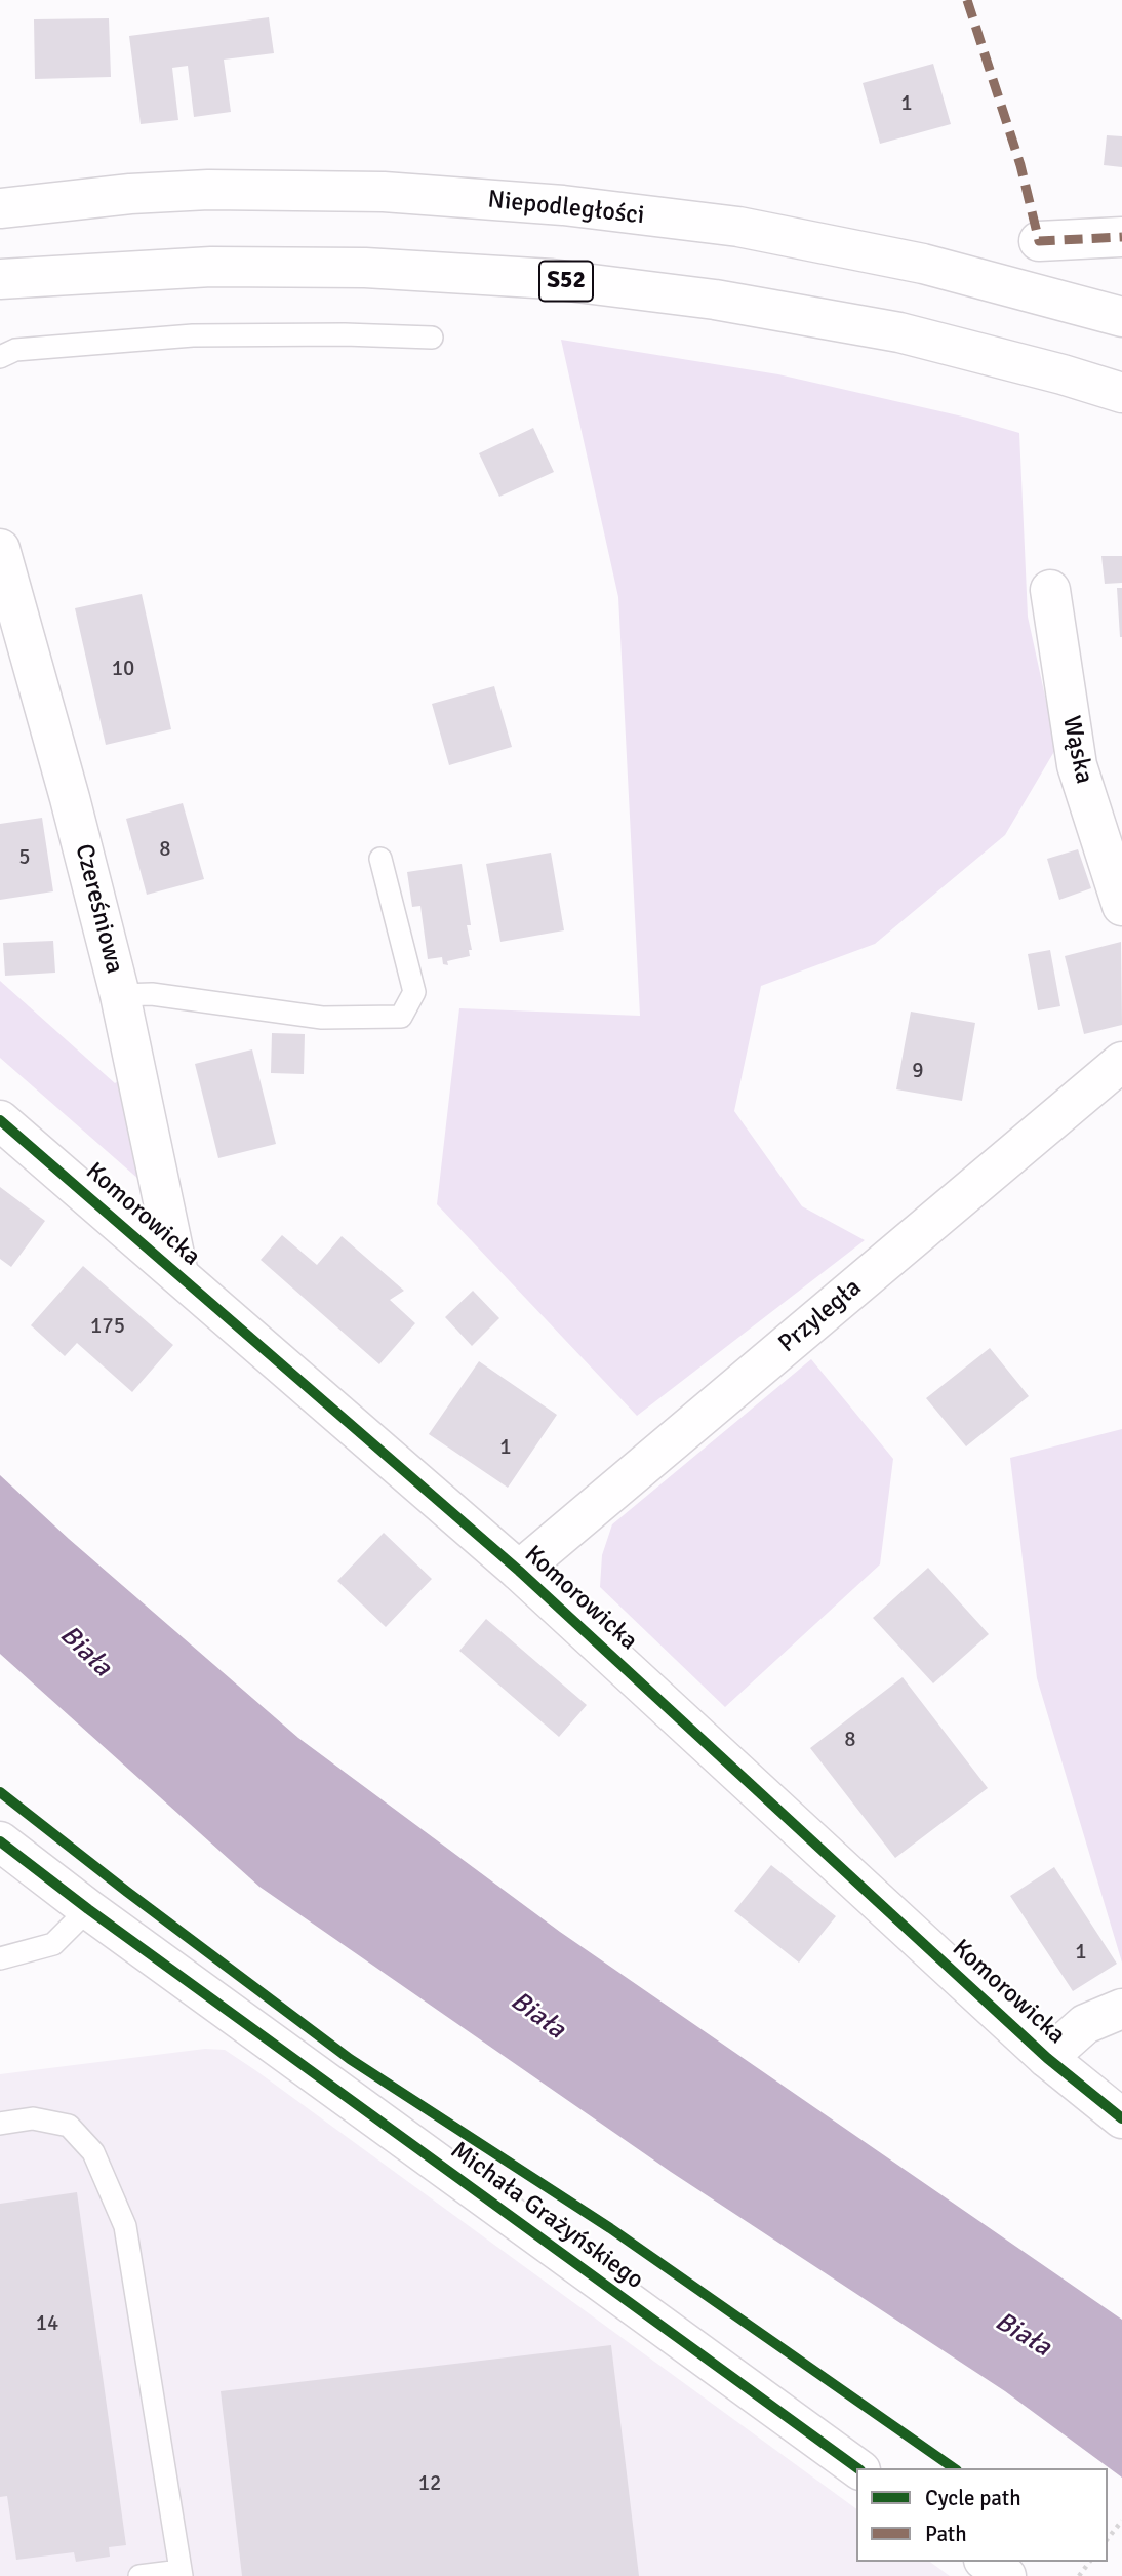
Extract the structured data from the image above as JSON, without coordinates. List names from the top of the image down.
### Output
{
  "streets": {
    "main road": [
      "Niepodległości",
      "S52",
      "Wąska",
      "Czereśniowa",
      "Komorowicka",
      "Przyległa",
      "Michała Grażyńskiego"
    ]
  },
  "crossings": [
    ["Czereśniowa", "Komorowicka"],
    ["Komorowicka", "Przyległa"]
  ],
  "water": ["Biała"],
  "house_numbers": [
    "1",
    "10",
    "8",
    "5",
    "9",
    "175",
    "1",
    "8",
    "1",
    "14",
    "12"
  ],
  "legend": ["Cycle path", "Path"]
}
